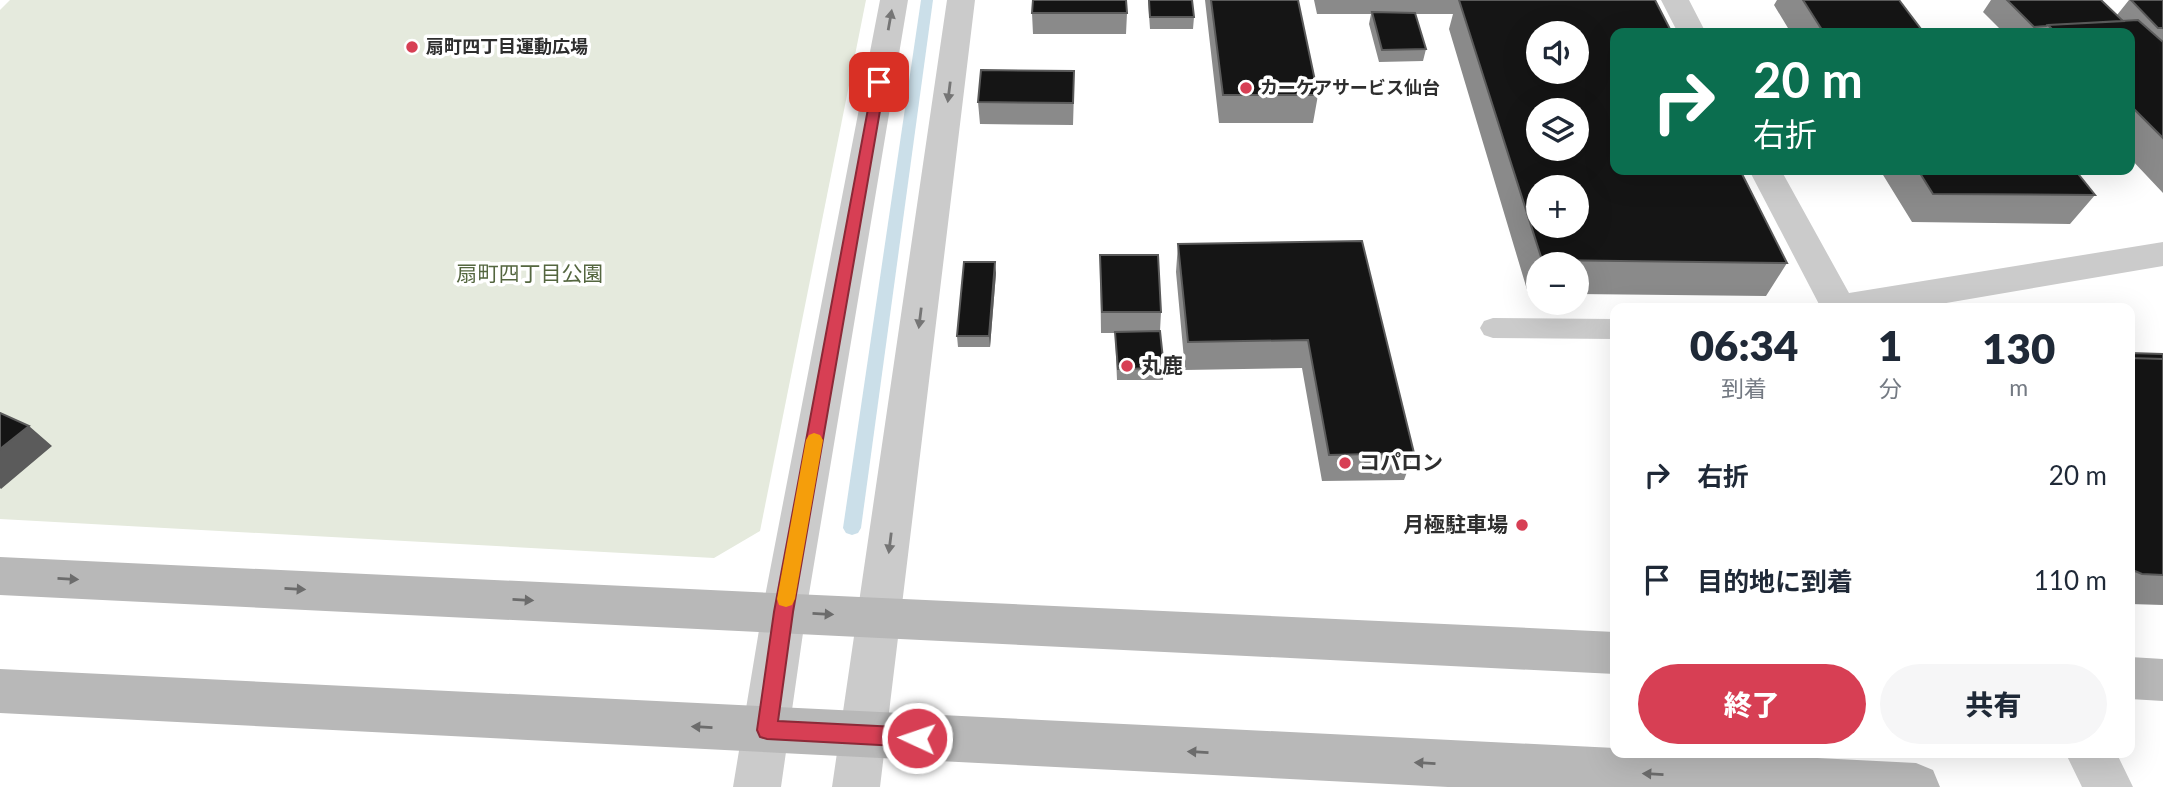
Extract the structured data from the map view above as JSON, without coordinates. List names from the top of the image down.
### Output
{
  "parks": ["扇町四丁目公園"],
  "places": [
    "扇町四丁目運動広場",
    "カーケアサービス仙台",
    "丸鹿",
    "コパロン",
    "月極駐車場"
  ],
  "page": {
    "map_buttons": ["+", "−"],
    "turn": ["20 m", "右折"],
    "eta": [
      "06:34",
      "到着",
      "1",
      "分",
      "130",
      "m"
    ],
    "list": [
      {
        "name": "右折",
        "value": "20 m"
      },
      {
        "name": "目的地に到着",
        "value": "110 m"
      }
    ],
    "buttons": ["終了", "共有"]
  }
}
